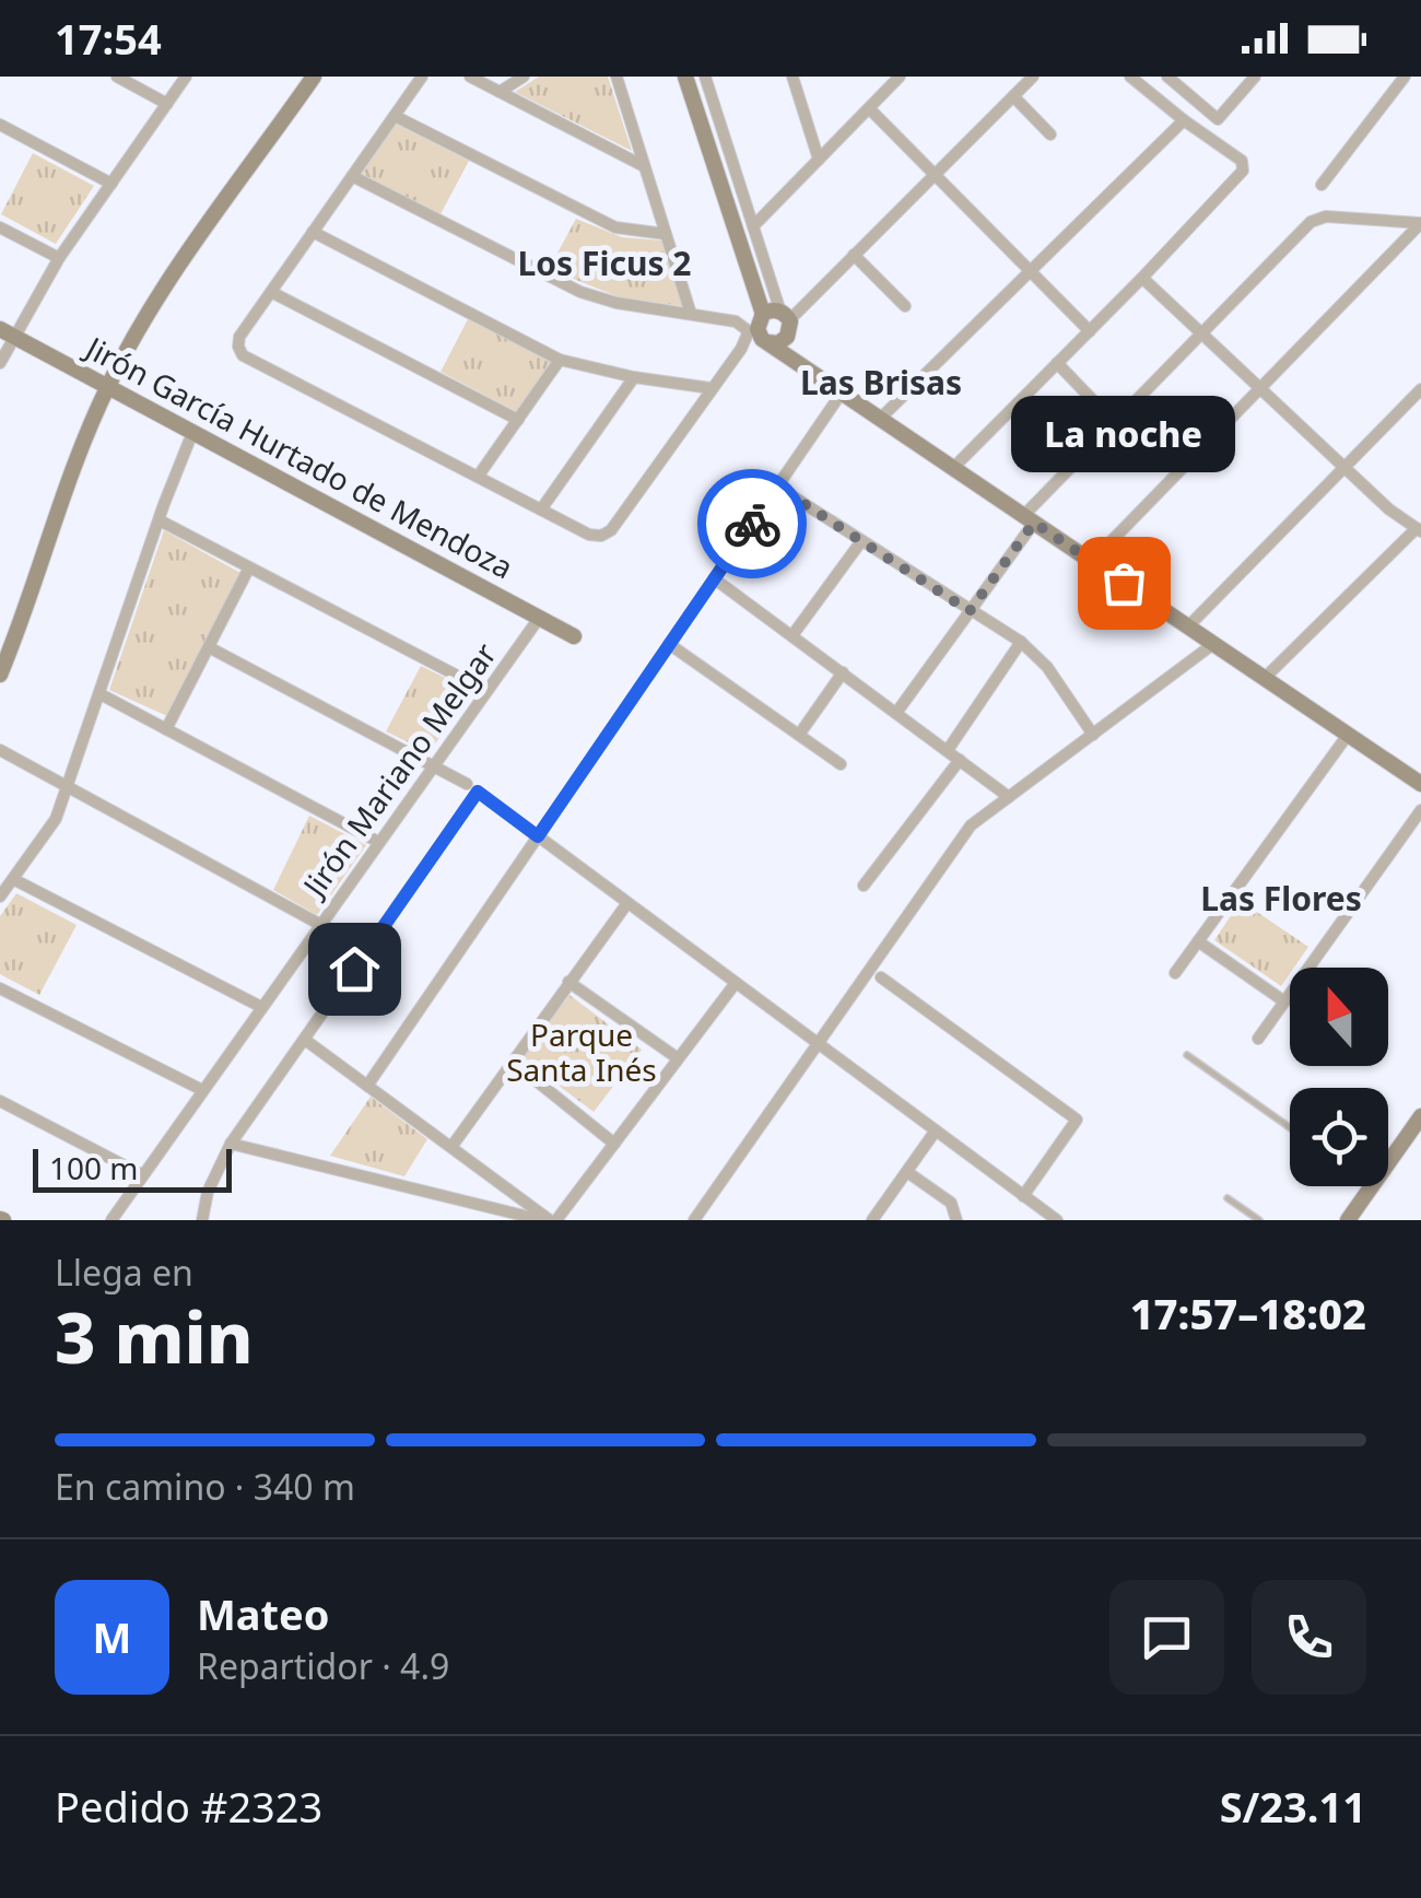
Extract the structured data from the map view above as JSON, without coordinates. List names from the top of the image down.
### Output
{
  "streets": {
    "street": ["Jirón García Hurtado de Mendoza", "Jirón Mariano Melgar"]
  },
  "crossings": [
    ["Jirón García Hurtado de Mendoza", "Jirón Mariano Melgar"]
  ],
  "districts": ["Los Ficus 2", "Las Brisas", "Las Flores"],
  "parks": ["Parque Santa Inés"],
  "places": ["La noche"],
  "scale_bar": "100 m",
  "north": "top",
  "page": {
    "status": "17:54",
    "bubble": "La noche",
    "scale": "100 m",
    "heading": ["3 min", "Llega en", "17:57–18:02"],
    "panel": [
      "Mateo",
      "Repartidor · 4.9",
      "Pedido #2323",
      "S/23.11"
    ],
    "bar": "En camino · 340 m",
    "round": "M"
  }
}
